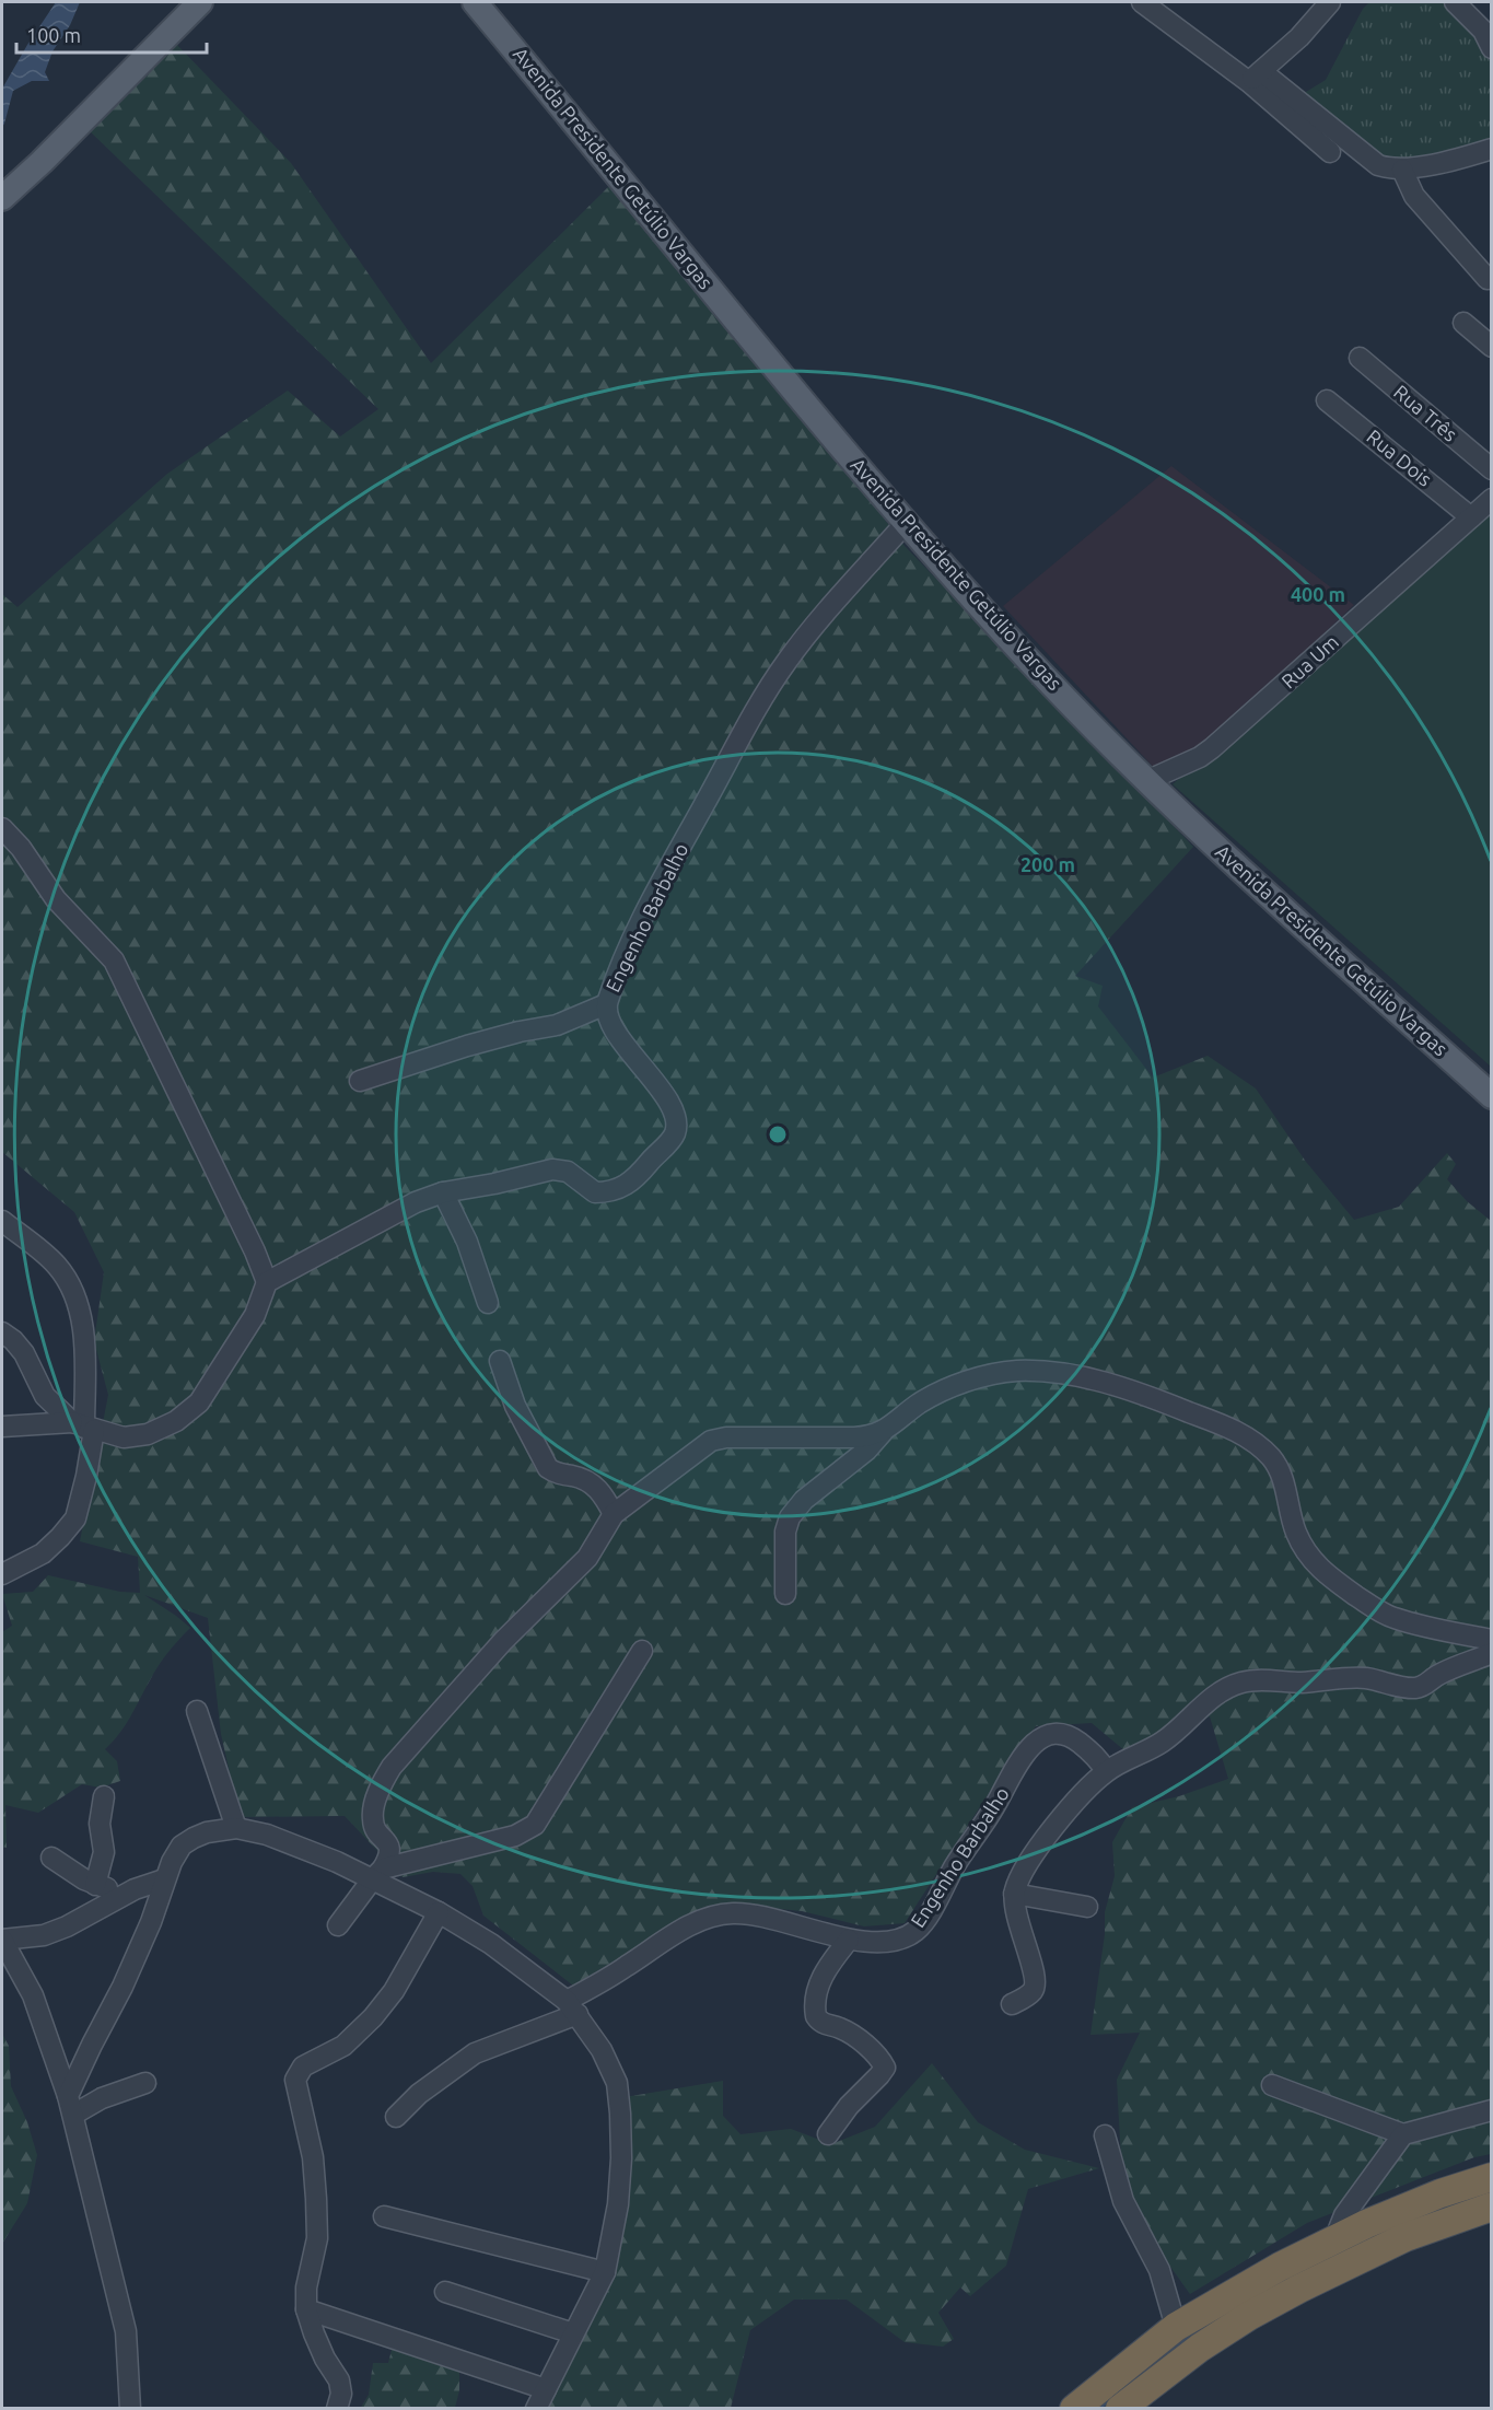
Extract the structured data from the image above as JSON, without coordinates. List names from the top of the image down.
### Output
{
  "streets": {
    "main road": ["Avenida Presidente Getúlio Vargas"],
    "street": [
      "Rua Três",
      "Rua Dois",
      "Rua Um",
      "Engenho Barbalho"
    ]
  },
  "crossings": [
    ["Avenida Presidente Getúlio Vargas", "Rua Um"],
    ["Avenida Presidente Getúlio Vargas", "Engenho Barbalho"],
    ["Rua Dois", "Rua Um"]
  ],
  "scale_bar": "100 m",
  "rings": ["400 m", "200 m"]
}
